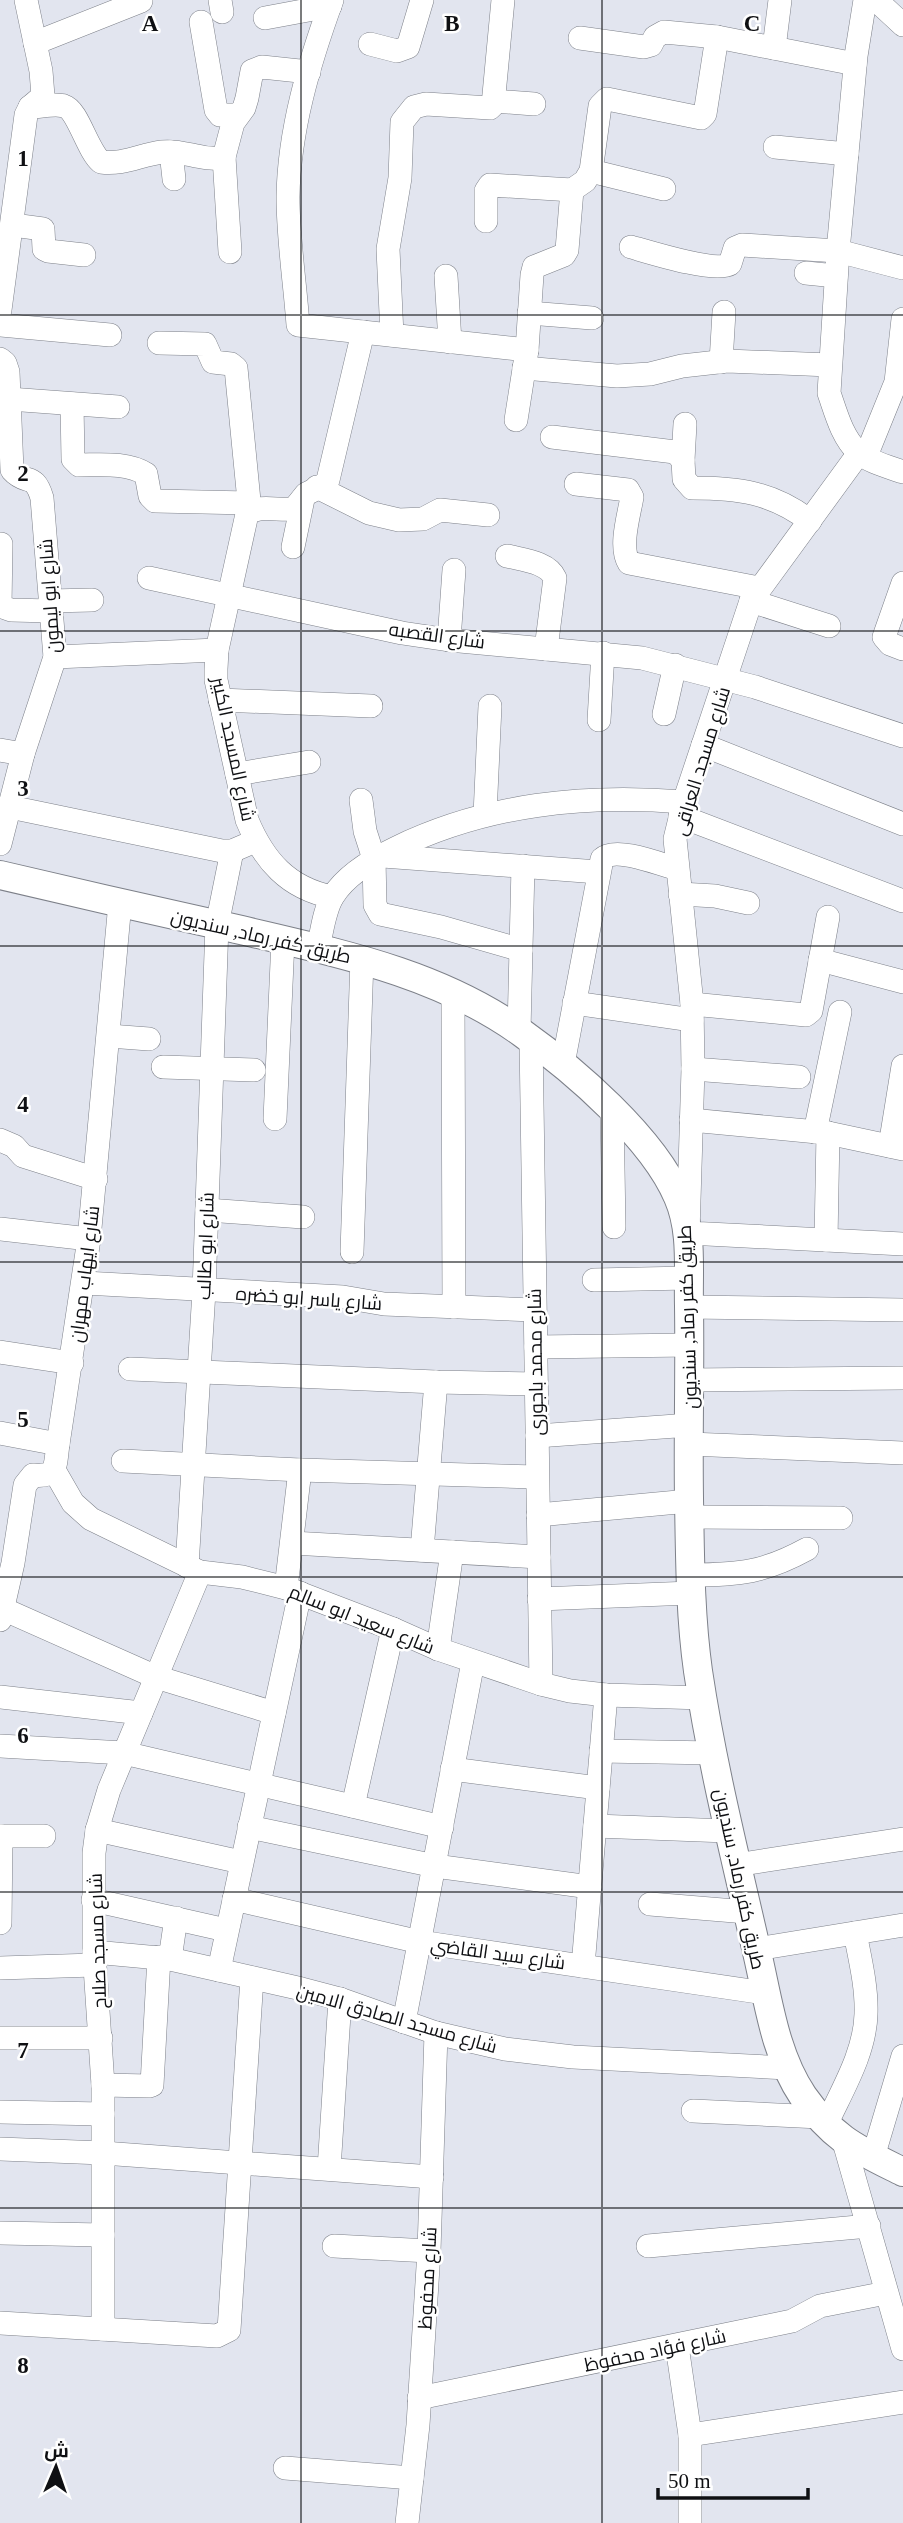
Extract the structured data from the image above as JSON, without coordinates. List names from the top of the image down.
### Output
{
  "streets": {
    "street": [
      "شارع ابو ليمون",
      "شارع القصبه",
      "شارع المسجد الكبير",
      "شارع مسجد العراقى",
      "طريق كفر رماد, سنديون",
      "شارع ابو طالب",
      "شارع ايهاب مهران",
      "شارع ياسر ابو خضره",
      "شارع محمد باجورى",
      "شارع سعيد ابو سالم",
      "شارع مسجد صلاح",
      "شارع سيد القاضي",
      "شارع مسجد الصادق الامين",
      "شارع محفوظ",
      "شارع فؤاد محفوظ"
    ]
  },
  "crossings": [
    ["شارع القصبه", "شارع المسجد الكبير"],
    ["شارع القصبه", "شارع مسجد العراقى"],
    ["شارع مسجد العراقى", "طريق كفر رماد, سنديون"],
    ["طريق كفر رماد, سنديون", "شارع ابو طالب"],
    ["طريق كفر رماد, سنديون", "شارع ايهاب مهران"],
    ["طريق كفر رماد, سنديون", "شارع محمد باجورى"],
    ["طريق كفر رماد, سنديون", "شارع سعيد ابو سالم"],
    ["طريق كفر رماد, سنديون", "شارع سيد القاضي"],
    ["طريق كفر رماد, سنديون", "شارع مسجد الصادق الامين"],
    ["شارع ابو طالب", "شارع ياسر ابو خضره"],
    ["شارع ابو طالب", "شارع سعيد ابو سالم"],
    ["شارع ابو طالب", "شارع مسجد صلاح"],
    ["شارع ايهاب مهران", "شارع ياسر ابو خضره"],
    ["شارع ايهاب مهران", "شارع سعيد ابو سالم"],
    ["شارع ياسر ابو خضره", "شارع محمد باجورى"],
    ["شارع محمد باجورى", "شارع سعيد ابو سالم"],
    ["شارع سعيد ابو سالم", "شارع مسجد صلاح"],
    ["شارع مسجد صلاح", "شارع مسجد الصادق الامين"],
    ["شارع مسجد الصادق الامين", "شارع محفوظ"],
    ["شارع محفوظ", "شارع فؤاد محفوظ"]
  ],
  "scale_bar": "50 m",
  "north": "top",
  "grid": {
    "columns": ["A", "B", "C"],
    "rows": [
      "1",
      "2",
      "3",
      "4",
      "5",
      "6",
      "7",
      "8"
    ]
  }
}
